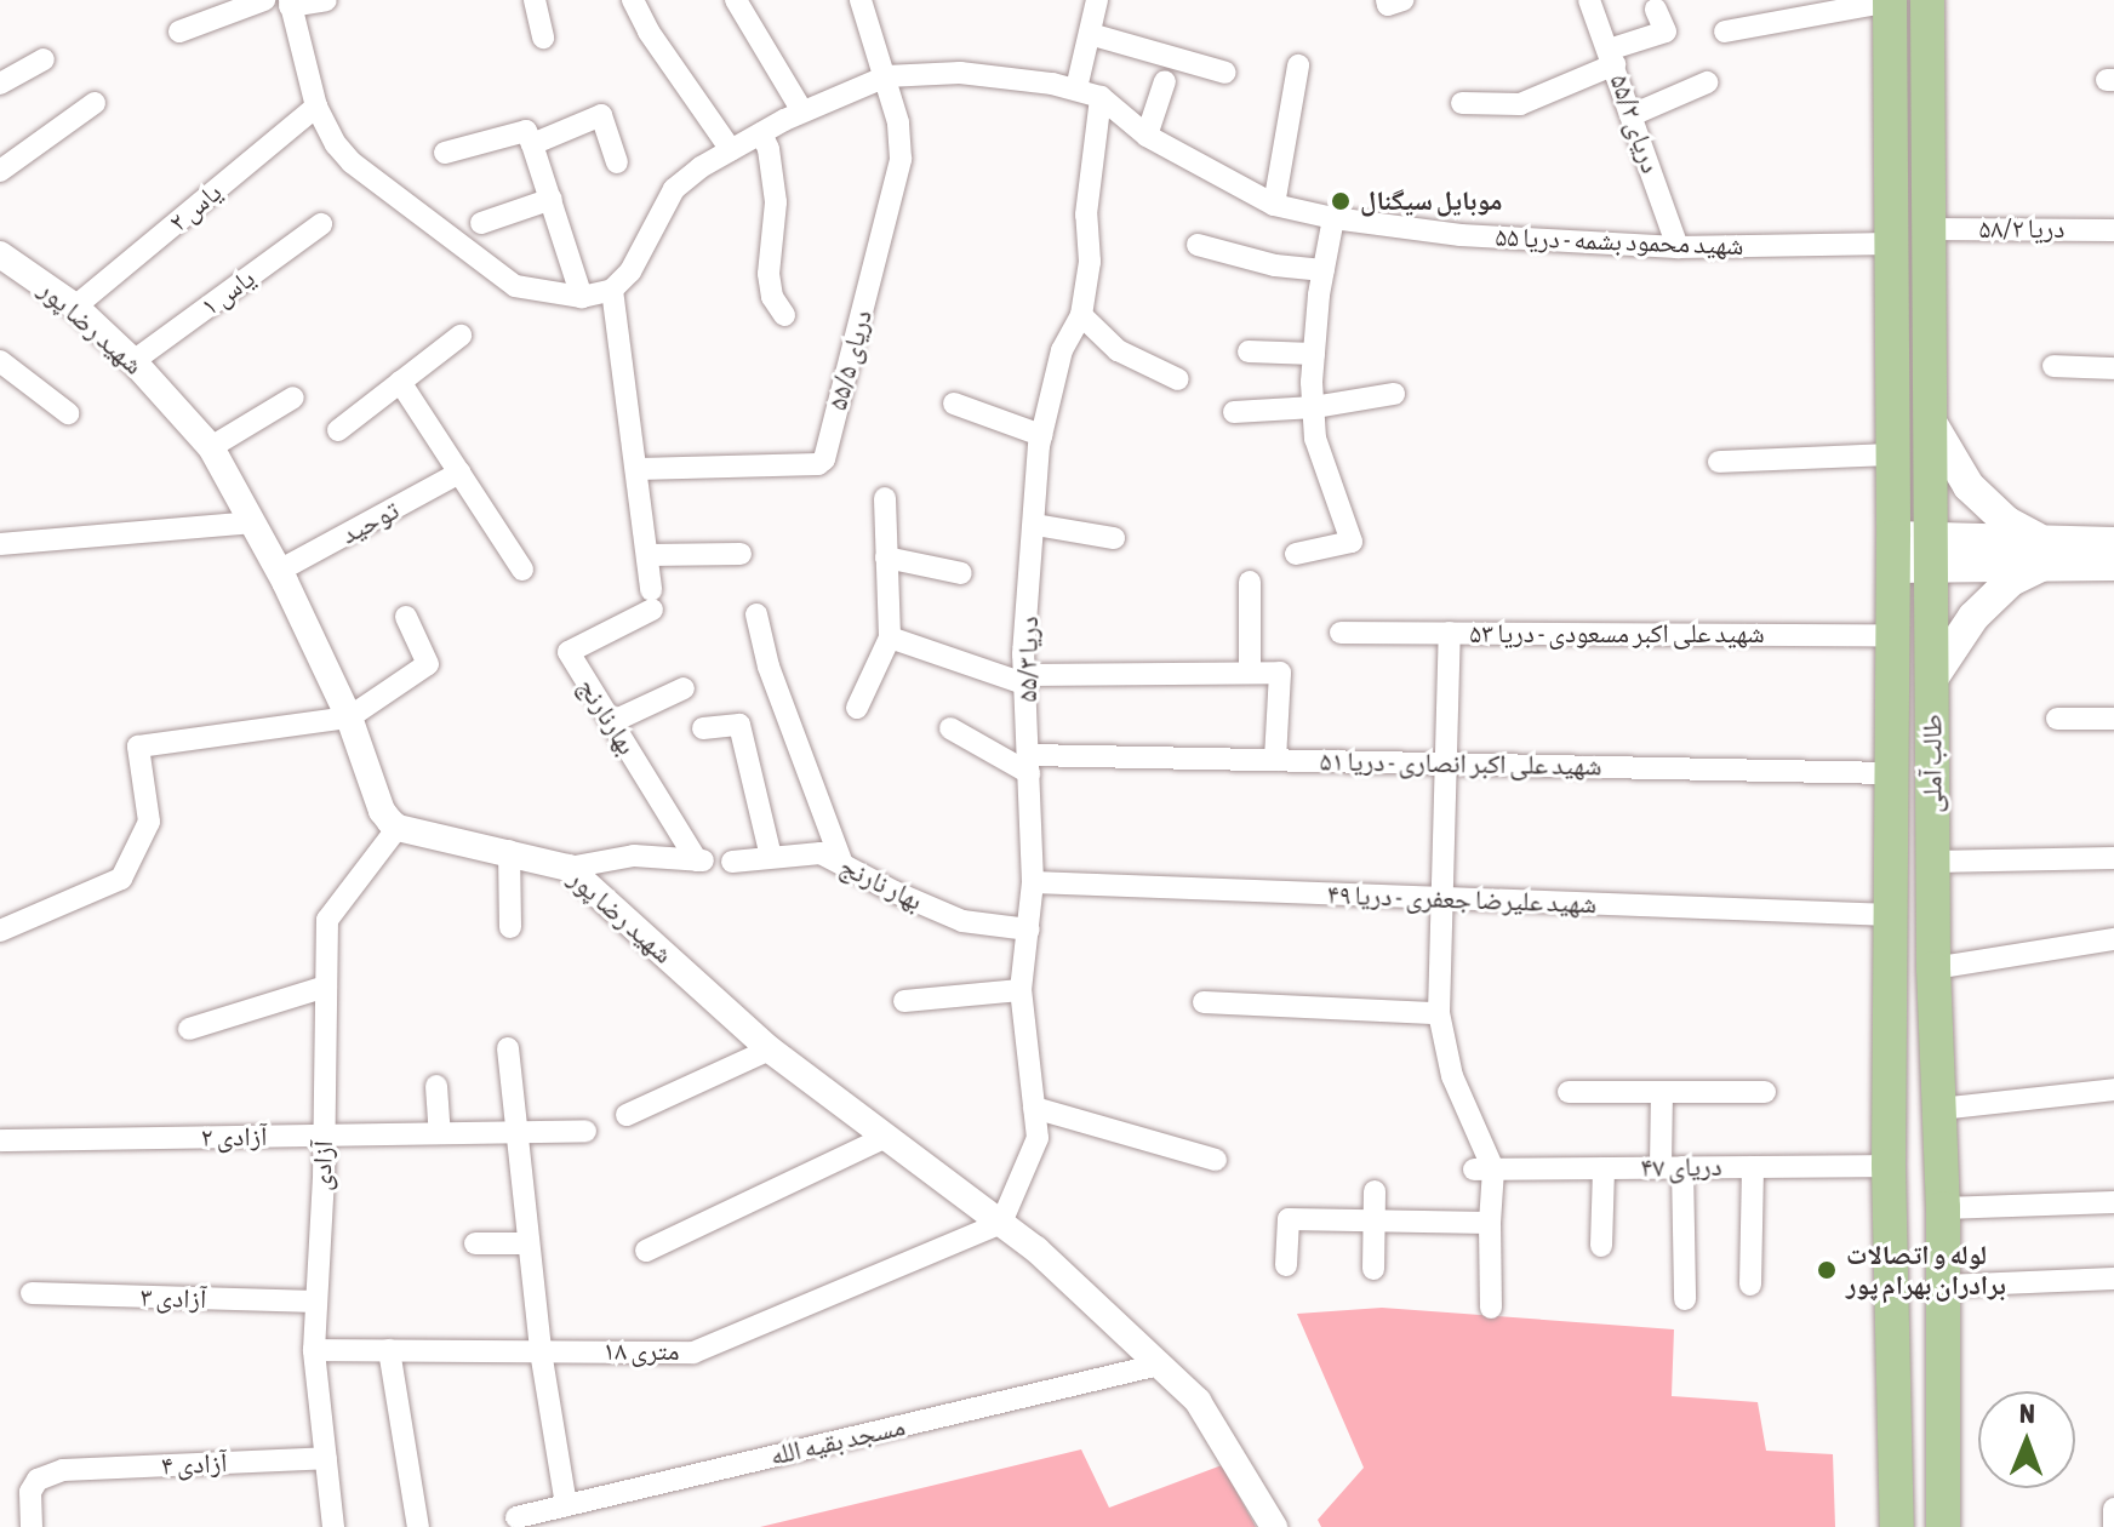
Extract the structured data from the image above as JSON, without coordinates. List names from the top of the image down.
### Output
{
  "streets": {
    "main road": ["طالب آملی"],
    "street": [
      "دریای ۵۵/۲",
      "یاس ۲",
      "دریا ۵۸/۲",
      "شهید محمود بشمه - دریا ۵۵",
      "یاس ۱",
      "شهید رضا پور",
      "دریای ۵۵/۵",
      "توحید",
      "شهید علی اکبر مسعودی - دریا ۵۳",
      "دریا ۵۵/۳",
      "بهارنارنج",
      "شهید علی اکبر انصاری - دریا ۵۱",
      "بهار نارنج",
      "شهید علیرضا جعفری - دریا ۴۹",
      "آزادی ۲",
      "آزادی",
      "دریای ۴۷",
      "آزادی ۳",
      "۱۸ متری",
      "مسجد بقیه الله",
      "آزادی ۴"
    ]
  },
  "crossings": [
    ["دریای ۵۵/۲", "شهید محمود بشمه - دریا ۵۵"],
    ["یاس ۲", "شهید رضا پور"],
    ["دریا ۵۸/۲", "طالب آملی"],
    ["شهید محمود بشمه - دریا ۵۵", "دریای ۵۵/۵"],
    ["شهید محمود بشمه - دریا ۵۵", "دریا ۵۵/۳"],
    ["شهید محمود بشمه - دریا ۵۵", "طالب آملی"],
    ["یاس ۱", "شهید رضا پور"],
    ["شهید رضا پور", "توحید"],
    ["شهید رضا پور", "دریا ۵۵/۳"],
    ["شهید رضا پور", "بهارنارنج"],
    ["شهید رضا پور", "آزادی"],
    ["شهید رضا پور", "۱۸ متری"],
    ["شهید رضا پور", "مسجد بقیه الله"],
    ["شهید علی اکبر مسعودی - دریا ۵۳", "طالب آملی"],
    ["دریا ۵۵/۳", "شهید علی اکبر انصاری - دریا ۵۱"],
    ["دریا ۵۵/۳", "بهار نارنج"],
    ["دریا ۵۵/۳", "شهید علیرضا جعفری - دریا ۴۹"],
    ["دریا ۵۵/۳", "۱۸ متری"],
    ["شهید علی اکبر انصاری - دریا ۵۱", "طالب آملی"],
    ["طالب آملی", "شهید علیرضا جعفری - دریا ۴۹"],
    ["طالب آملی", "دریای ۴۷"],
    ["آزادی ۲", "آزادی"],
    ["آزادی", "آزادی ۳"],
    ["آزادی", "۱۸ متری"],
    ["آزادی", "آزادی ۴"]
  ],
  "places": ["موبایل سیگنال", "لوله و اتصالات برادران بهرام پور"],
  "north": "top"
}
